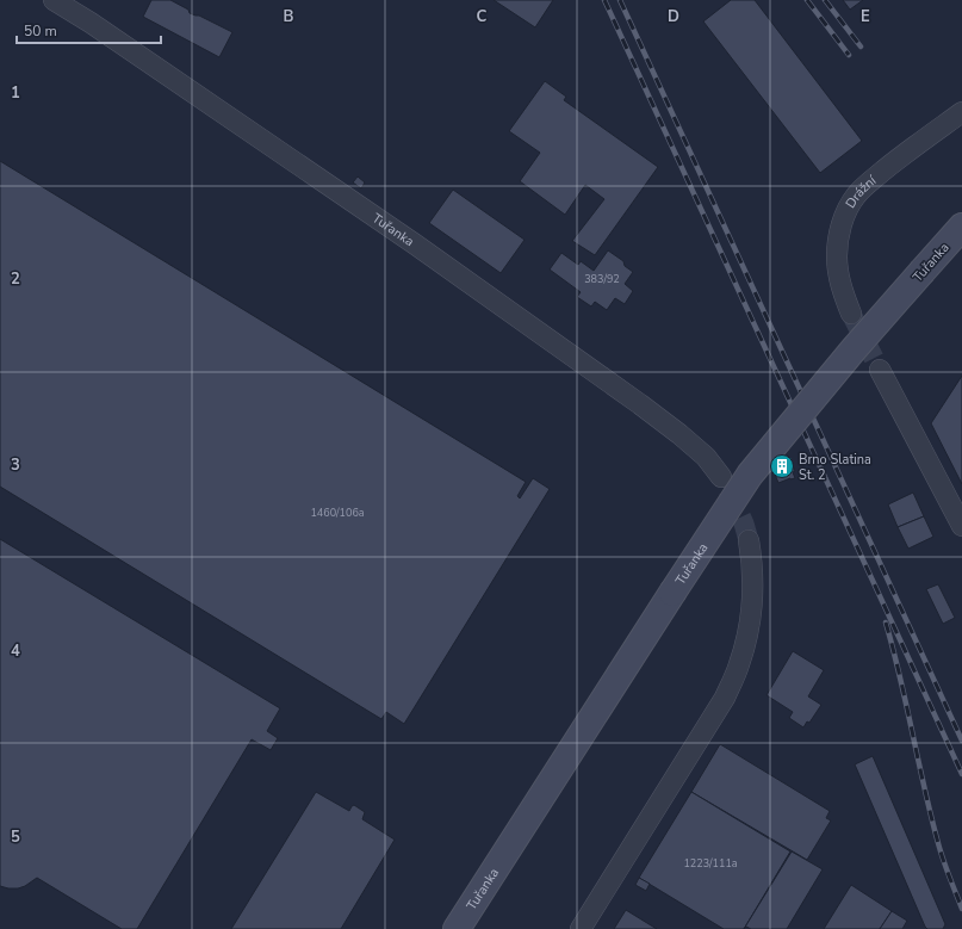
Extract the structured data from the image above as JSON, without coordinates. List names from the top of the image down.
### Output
{
  "streets": {
    "street": ["Drážní", "Tuřanka"]
  },
  "places": {
    "building": ["Brno Slatina St. 2"]
  },
  "house_numbers": ["383/92", "1460/106a", "1223/111a"],
  "scale_bar": "50 m",
  "grid": {
    "columns": [
      "B",
      "C",
      "D",
      "E"
    ],
    "rows": [
      "1",
      "2",
      "3",
      "4",
      "5"
    ]
  }
}
